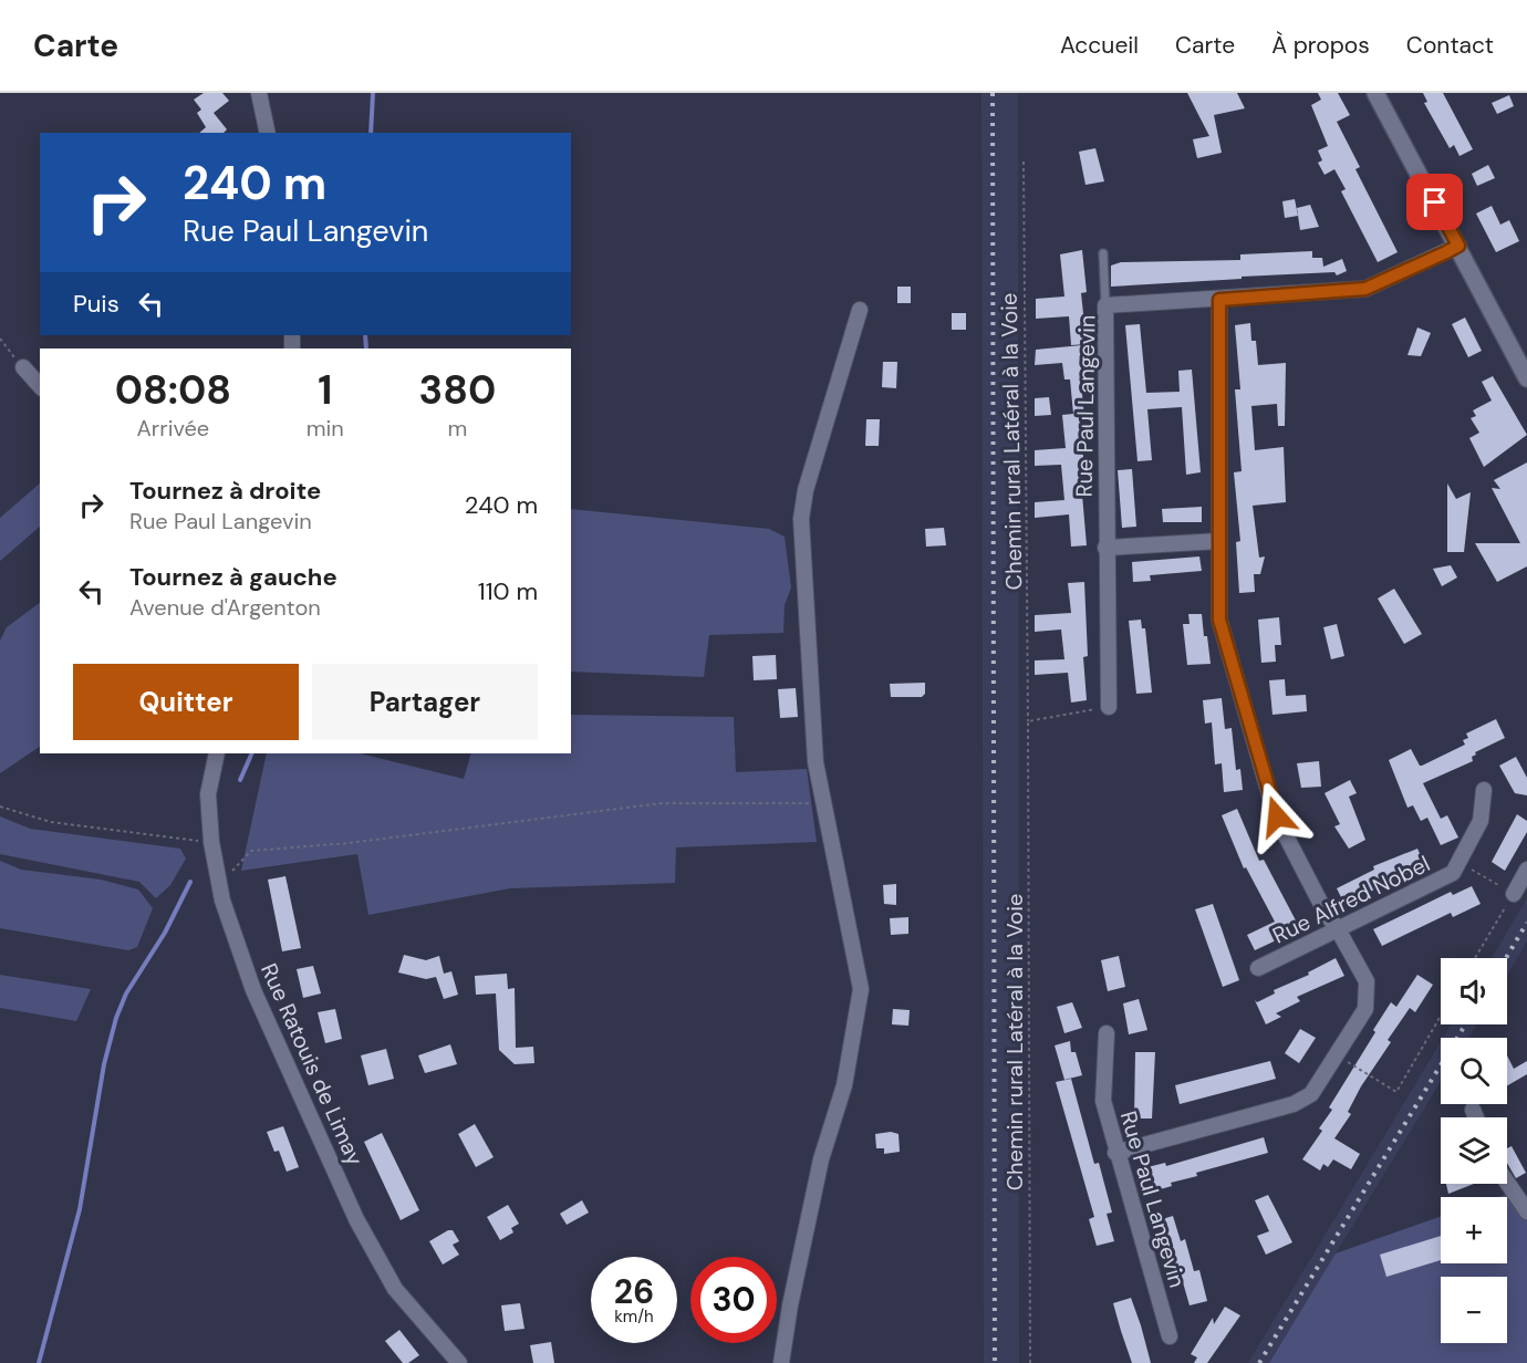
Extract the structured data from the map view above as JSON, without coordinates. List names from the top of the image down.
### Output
{
  "streets": {
    "street": ["Rue Paul Langevin", "Rue Alfred Nobel", "Rue Ratouis de Limay"],
    "path": ["Chemin rural Latéral à la Voie"]
  },
  "page": {
    "header": "Carte",
    "nav": [
      "Accueil",
      "Carte",
      "À propos",
      "Contact"
    ],
    "turn": ["240 m", "Rue Paul Langevin"],
    "then": "Puis",
    "eta": [
      "08:08",
      "Arrivée",
      "1",
      "min",
      "380",
      "m"
    ],
    "list": [
      {
        "name": "Tournez à droite",
        "note": "Rue Paul Langevin",
        "value": "240 m"
      },
      {
        "name": "Tournez à gauche",
        "note": "Avenue d'Argenton",
        "value": "110 m"
      }
    ],
    "buttons": ["Quitter", "Partager"],
    "map_buttons": ["+", "−"],
    "speed": "26 km/h",
    "limit": "30"
  }
}
